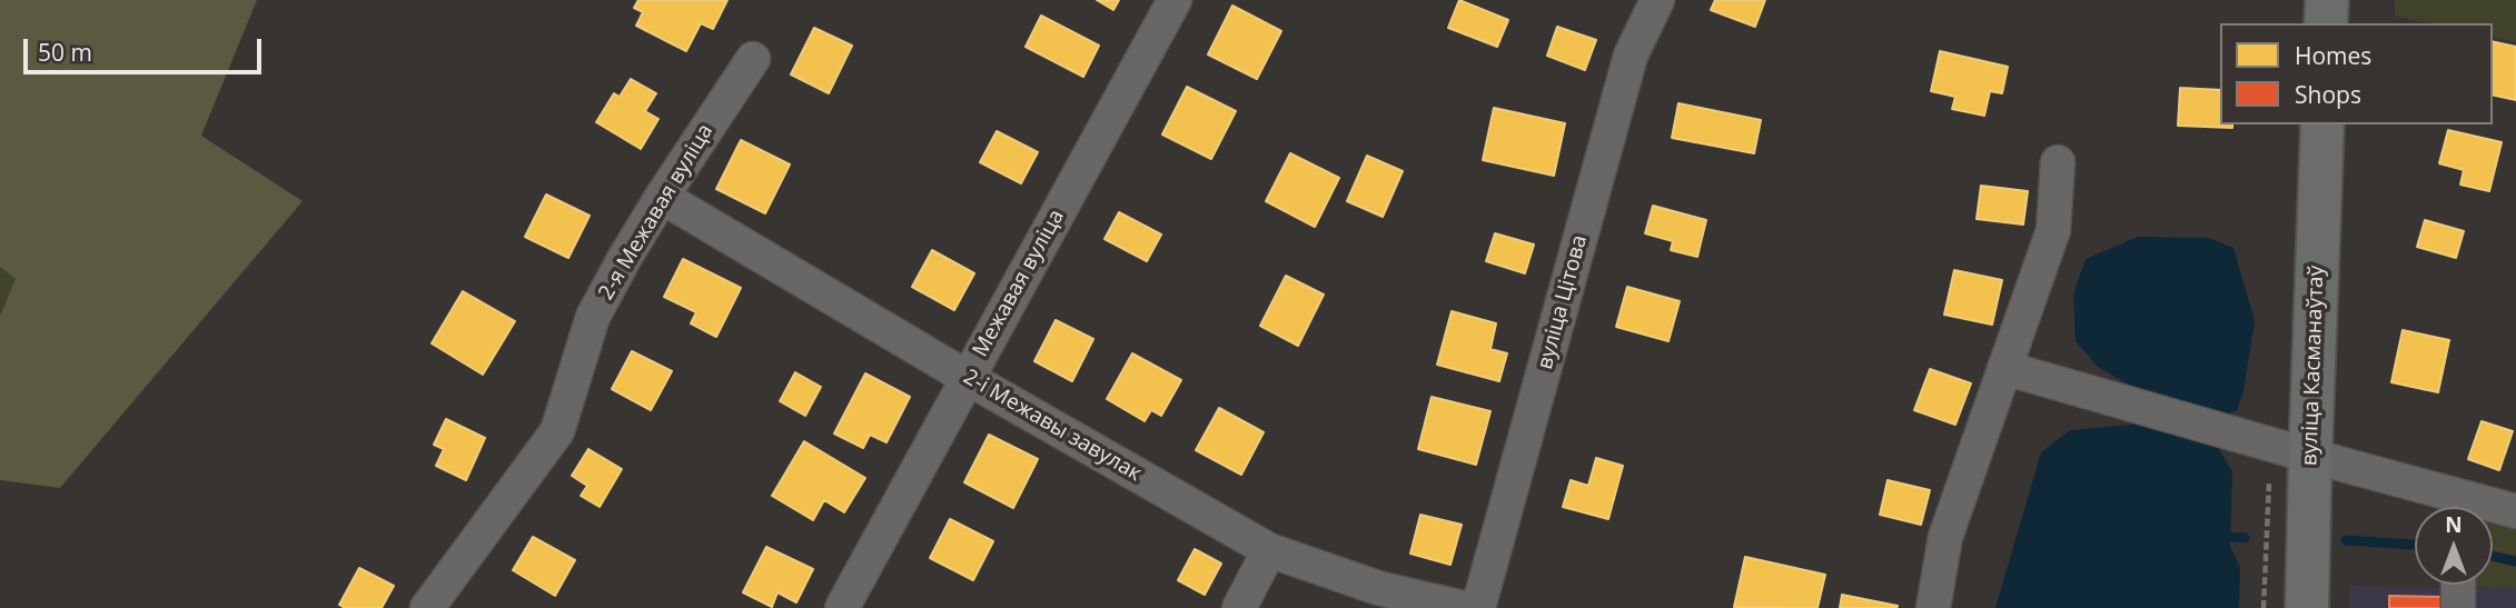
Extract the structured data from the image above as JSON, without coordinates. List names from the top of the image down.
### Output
{
  "streets": {
    "main road": ["вуліца Касманаўтаў"],
    "street": [
      "2-я Межавая вуліца",
      "Межавая вуліца",
      "вуліца Цітова",
      "2-і Межавы завулак"
    ]
  },
  "crossings": [
    ["2-я Межавая вуліца", "2-і Межавы завулак"],
    ["Межавая вуліца", "2-і Межавы завулак"]
  ],
  "legend": ["Homes", "Shops"],
  "scale_bar": "50 m",
  "north": "top"
}
